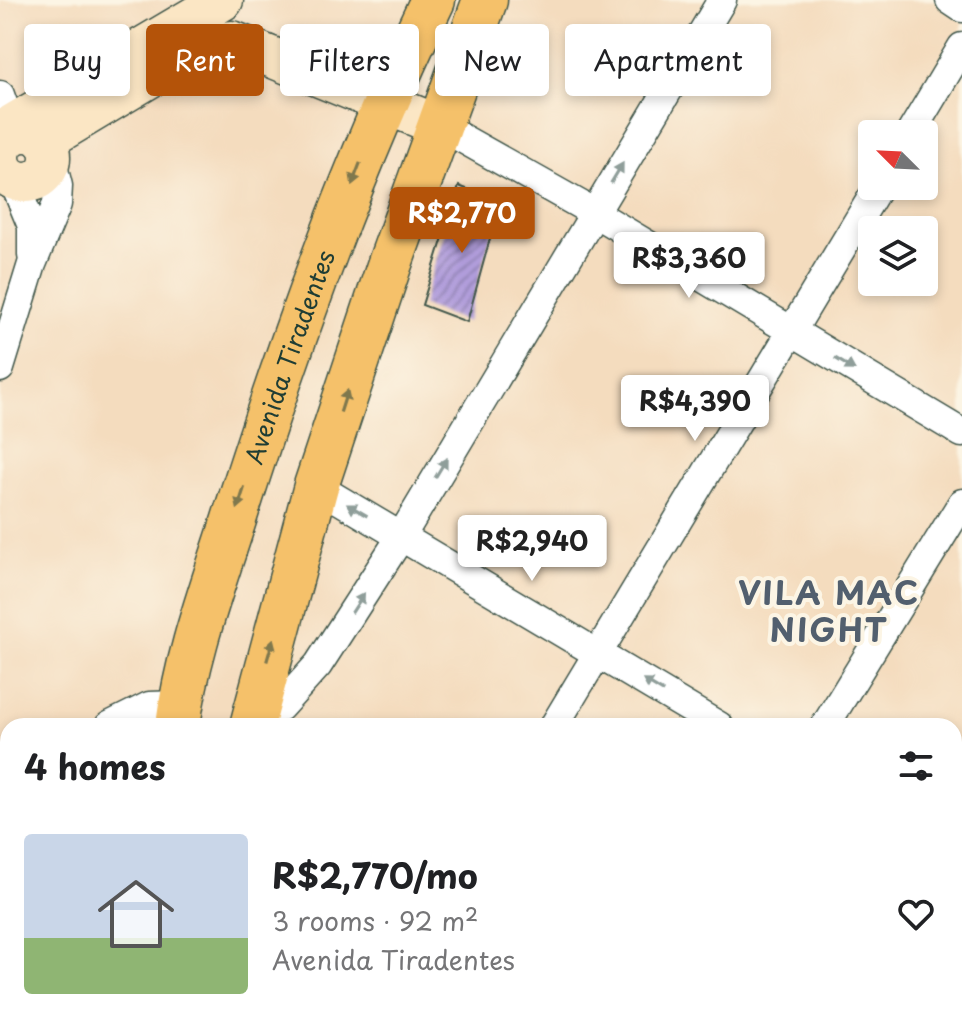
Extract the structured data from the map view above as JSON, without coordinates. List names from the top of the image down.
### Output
{
  "streets": {
    "main road": ["Avenida Tiradentes"]
  },
  "districts": ["VILA MAC NIGHT"],
  "north": "top left",
  "page": {
    "chip": [
      "Buy",
      "Rent",
      "Filters",
      "New",
      "Apartment"
    ],
    "price": [
      "R$2,770",
      "R$3,360",
      "R$4,390",
      "R$2,940"
    ],
    "heading": "4 homes",
    "list": [
      {
        "name": "R$2,770/mo",
        "note": "3 rooms · 92 m² · Avenida Tiradentes"
      }
    ]
  }
}
